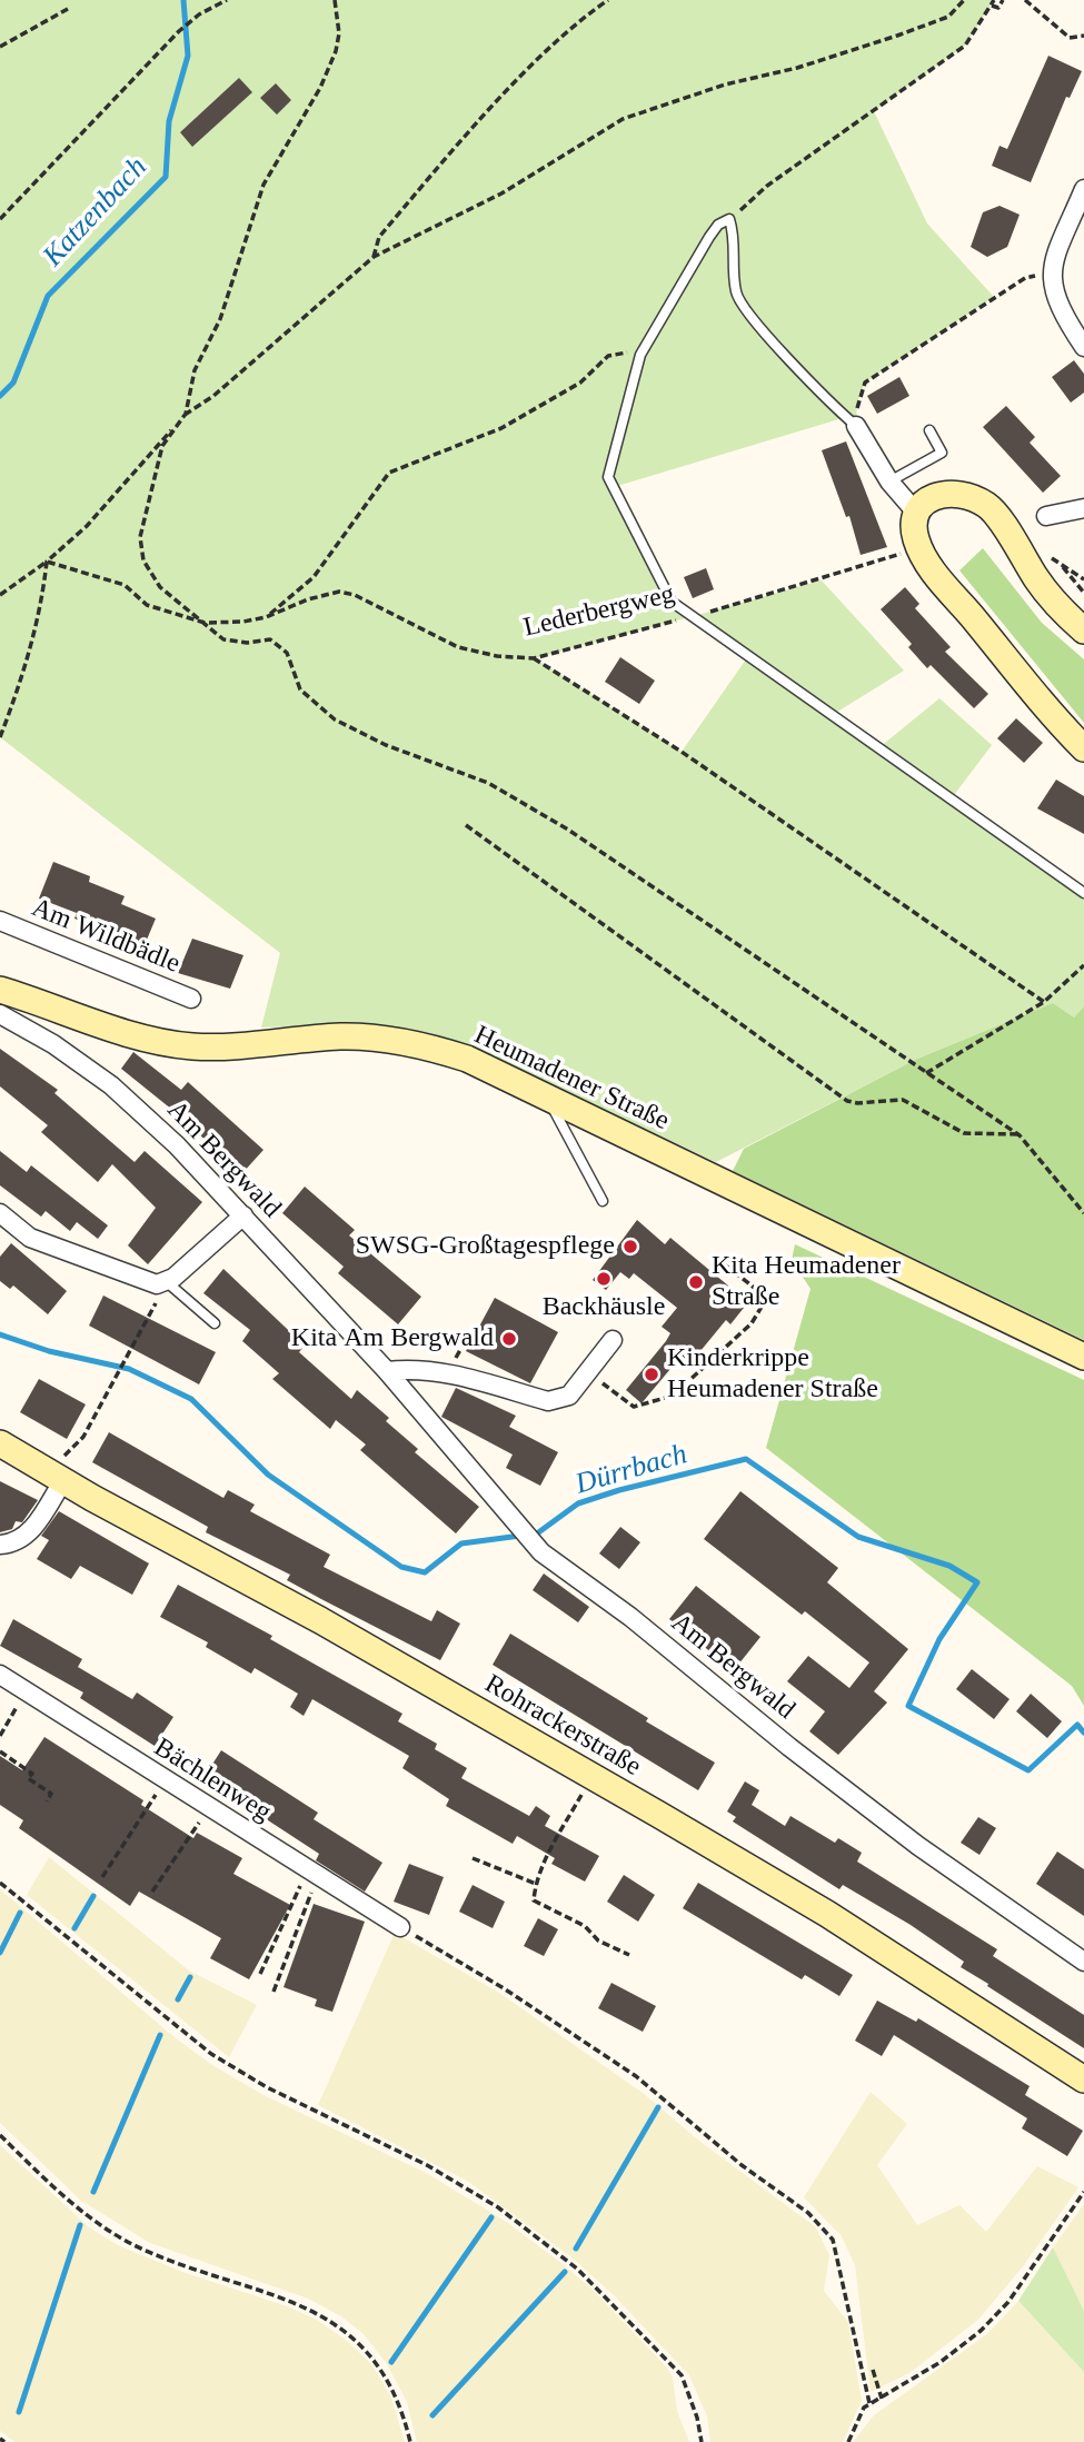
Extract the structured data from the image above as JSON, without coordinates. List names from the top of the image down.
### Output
{
  "streets": {
    "main road": ["Heumadener Straße", "Rohrackerstraße"],
    "street": ["Am Wildbädle", "Am Bergwald", "Bächlenweg"],
    "path": ["Lederbergweg"]
  },
  "water": ["Katzenbach", "Dürrbach"],
  "places": [
    "SWSG-Großtagespflege",
    "Backhäusle",
    "Kita Heumadener Straße",
    "Kita Am Bergwald",
    "Kinderkrippe Heumadener Straße"
  ]
}
